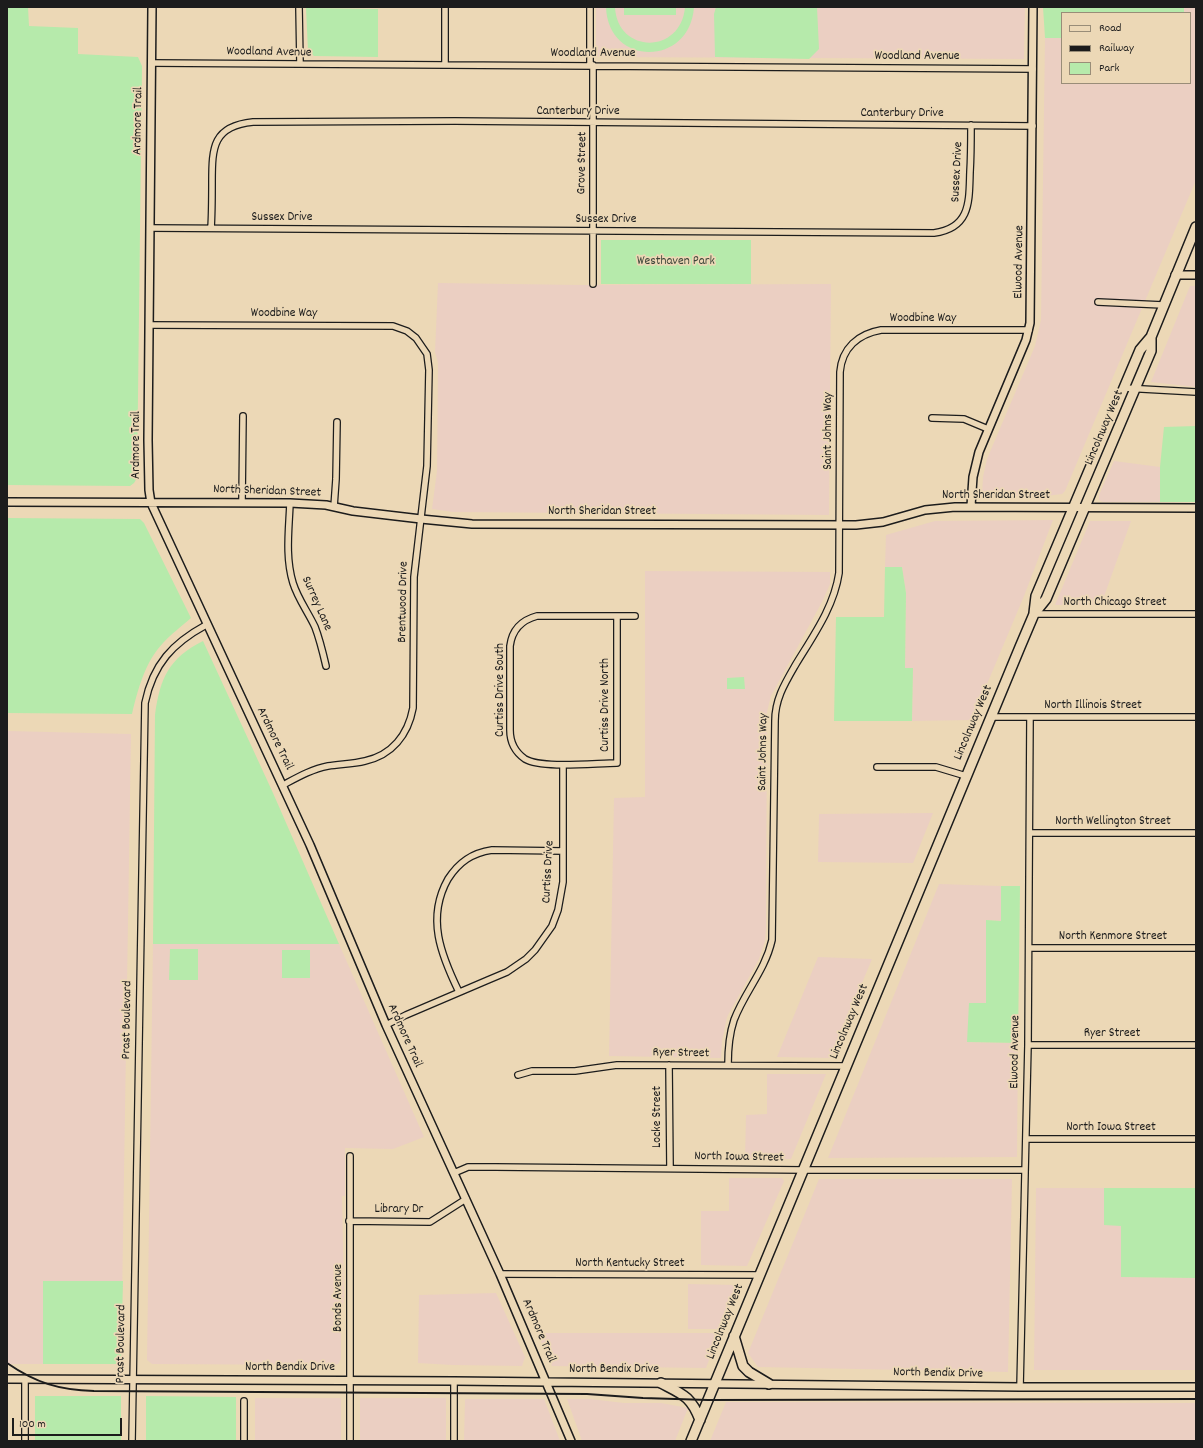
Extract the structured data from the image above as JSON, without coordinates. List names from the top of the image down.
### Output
{
  "streets": {
    "main road": ["Lincolnway West"],
    "street": [
      "Woodland Avenue",
      "Canterbury Drive",
      "Ardmore Trail",
      "Grove Street",
      "Sussex Drive",
      "Elwood Avenue",
      "Woodbine Way",
      "Saint Johns Way",
      "North Sheridan Street",
      "Brentwood Drive",
      "North Chicago Street",
      "Surrey Lane",
      "Curtiss Drive South",
      "Curtiss Drive North",
      "North Illinois Street",
      "North Wellington Street",
      "Curtiss Drive",
      "North Kenmore Street",
      "Prast Boulevard",
      "Ryer Street",
      "Locke Street",
      "North Iowa Street",
      "Library Dr",
      "North Kentucky Street",
      "Bonds Avenue",
      "North Bendix Drive"
    ]
  },
  "crossings": [
    ["Woodland Avenue", "Ardmore Trail"],
    ["Woodland Avenue", "Grove Street"],
    ["Woodland Avenue", "Elwood Avenue"],
    ["Canterbury Drive", "Grove Street"],
    ["Canterbury Drive", "Sussex Drive"],
    ["Canterbury Drive", "Elwood Avenue"],
    ["Ardmore Trail", "Sussex Drive"],
    ["Ardmore Trail", "Woodbine Way"],
    ["Ardmore Trail", "North Sheridan Street"],
    ["Ardmore Trail", "Brentwood Drive"],
    ["Ardmore Trail", "Curtiss Drive"],
    ["Ardmore Trail", "Prast Boulevard"],
    ["Ardmore Trail", "North Iowa Street"],
    ["Ardmore Trail", "Library Dr"],
    ["Ardmore Trail", "North Kentucky Street"],
    ["Ardmore Trail", "North Bendix Drive"],
    ["Grove Street", "Sussex Drive"],
    ["Elwood Avenue", "Woodbine Way"],
    ["Elwood Avenue", "North Sheridan Street"],
    ["Elwood Avenue", "North Illinois Street"],
    ["Elwood Avenue", "North Wellington Street"],
    ["Elwood Avenue", "North Kenmore Street"],
    ["Elwood Avenue", "Ryer Street"],
    ["Elwood Avenue", "North Iowa Street"],
    ["Elwood Avenue", "North Bendix Drive"],
    ["Woodbine Way", "Saint Johns Way"],
    ["Woodbine Way", "Brentwood Drive"],
    ["Lincolnway West", "North Sheridan Street"],
    ["Lincolnway West", "North Chicago Street"],
    ["Lincolnway West", "North Illinois Street"],
    ["Lincolnway West", "Ryer Street"],
    ["Lincolnway West", "North Iowa Street"],
    ["Lincolnway West", "North Kentucky Street"],
    ["Lincolnway West", "North Bendix Drive"],
    ["Saint Johns Way", "North Sheridan Street"],
    ["Saint Johns Way", "Ryer Street"],
    ["North Sheridan Street", "Brentwood Drive"],
    ["North Sheridan Street", "Surrey Lane"],
    ["Curtiss Drive South", "Curtiss Drive North"],
    ["Curtiss Drive South", "Curtiss Drive"],
    ["Curtiss Drive North", "Curtiss Drive"],
    ["Prast Boulevard", "North Bendix Drive"],
    ["Ryer Street", "Locke Street"],
    ["Locke Street", "North Iowa Street"],
    ["Library Dr", "Bonds Avenue"],
    ["Bonds Avenue", "North Bendix Drive"]
  ],
  "parks": ["Westhaven Park"],
  "legend": ["Road", "Railway", "Park"],
  "scale_bar": "100 m"
}
